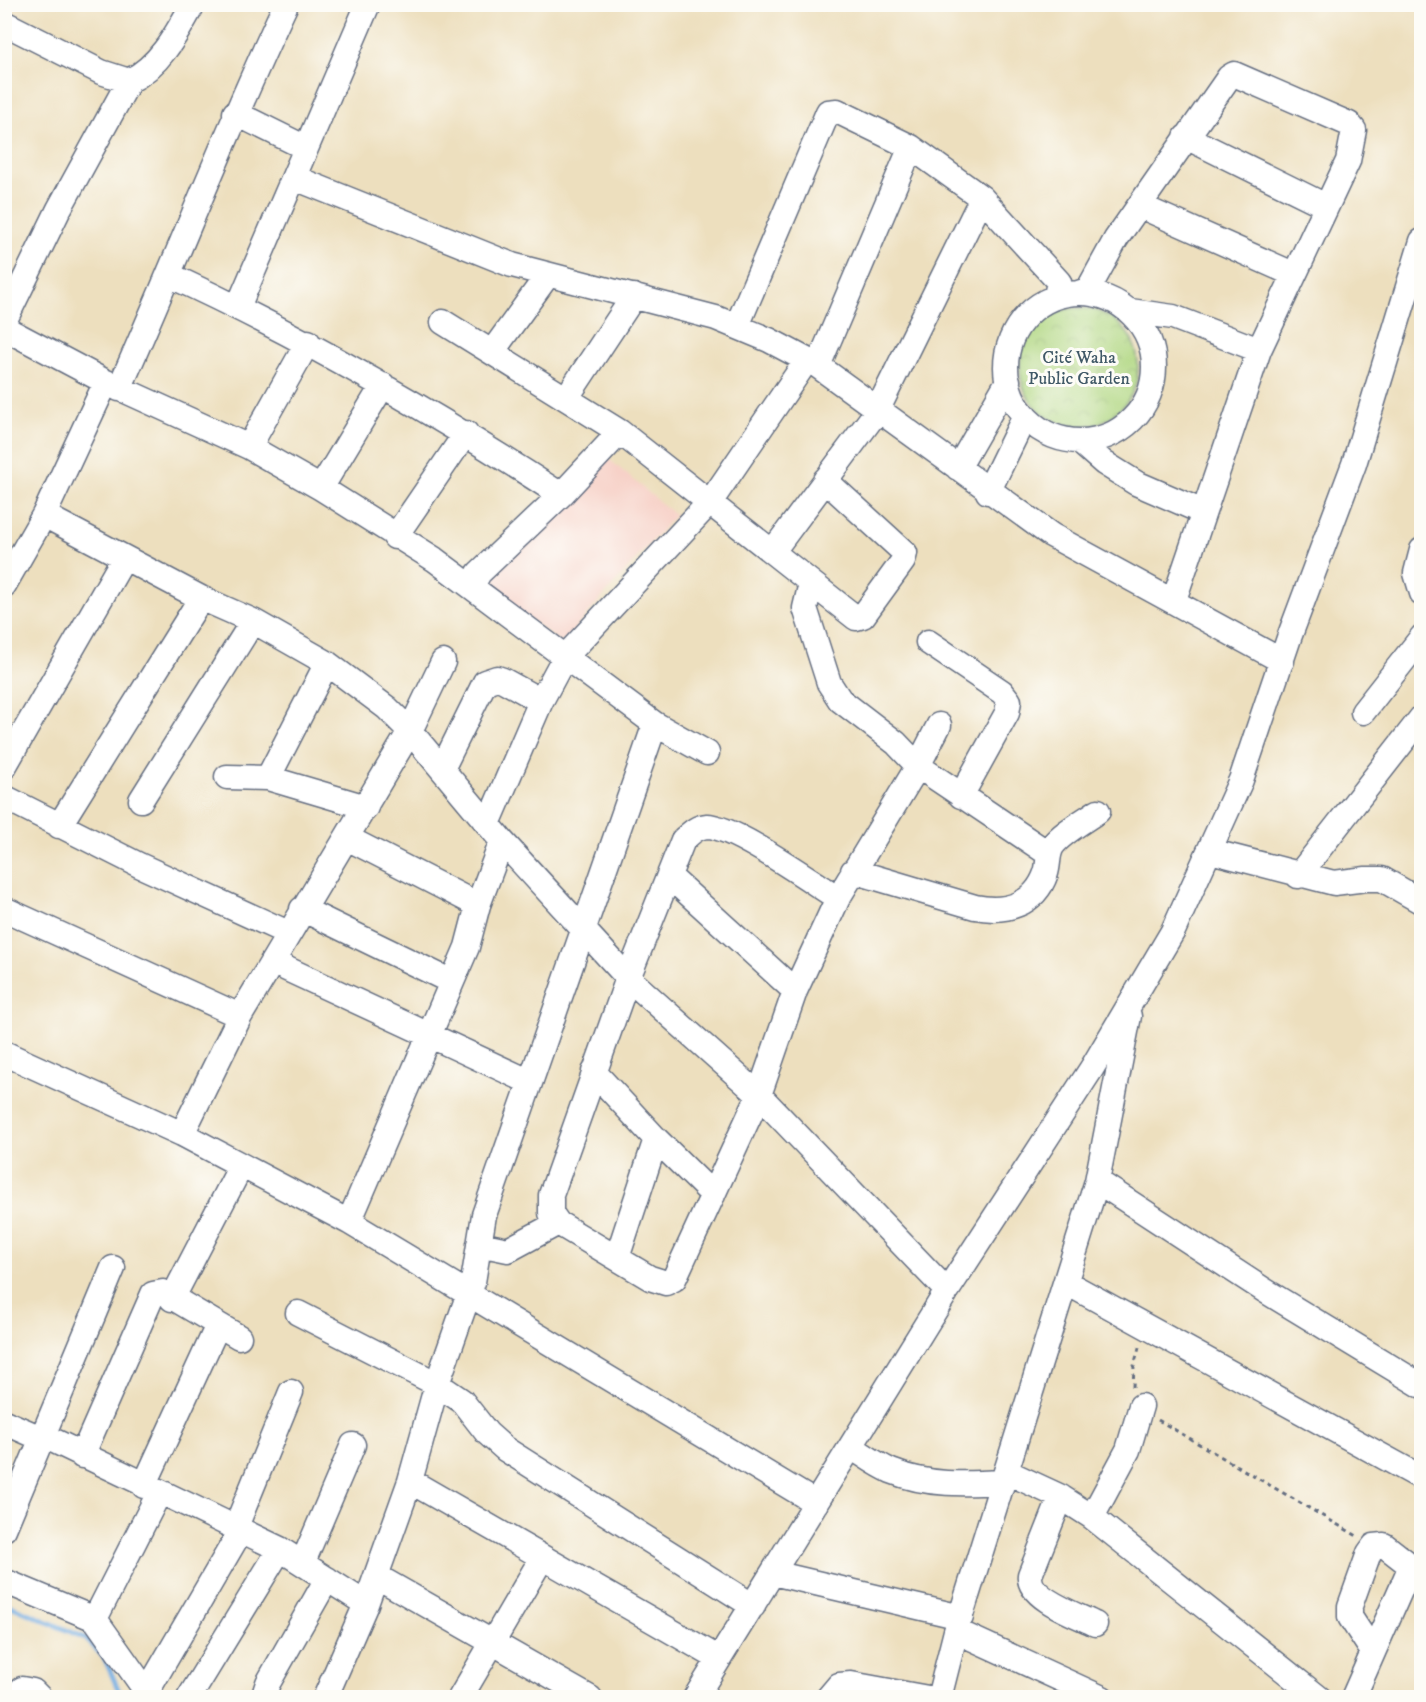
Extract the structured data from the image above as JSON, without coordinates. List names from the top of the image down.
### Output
{
  "parks": ["Cité Waha Public Garden"]
}
